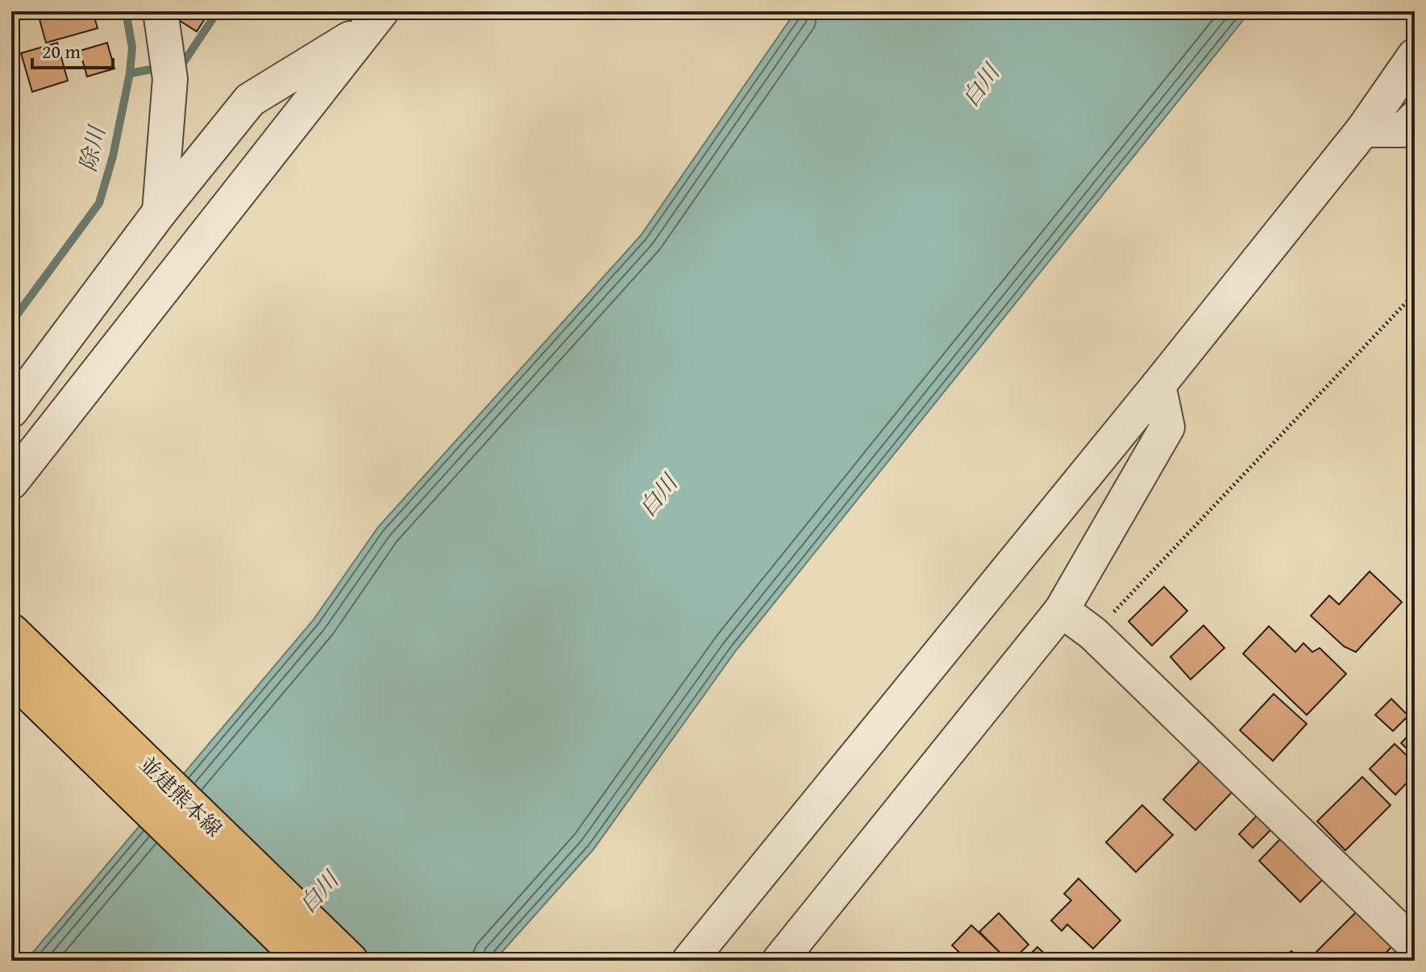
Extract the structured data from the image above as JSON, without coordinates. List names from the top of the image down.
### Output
{
  "streets": {
    "main road": ["並建熊本線"]
  },
  "water": ["白川", "除川"],
  "scale_bar": "20 m"
}
